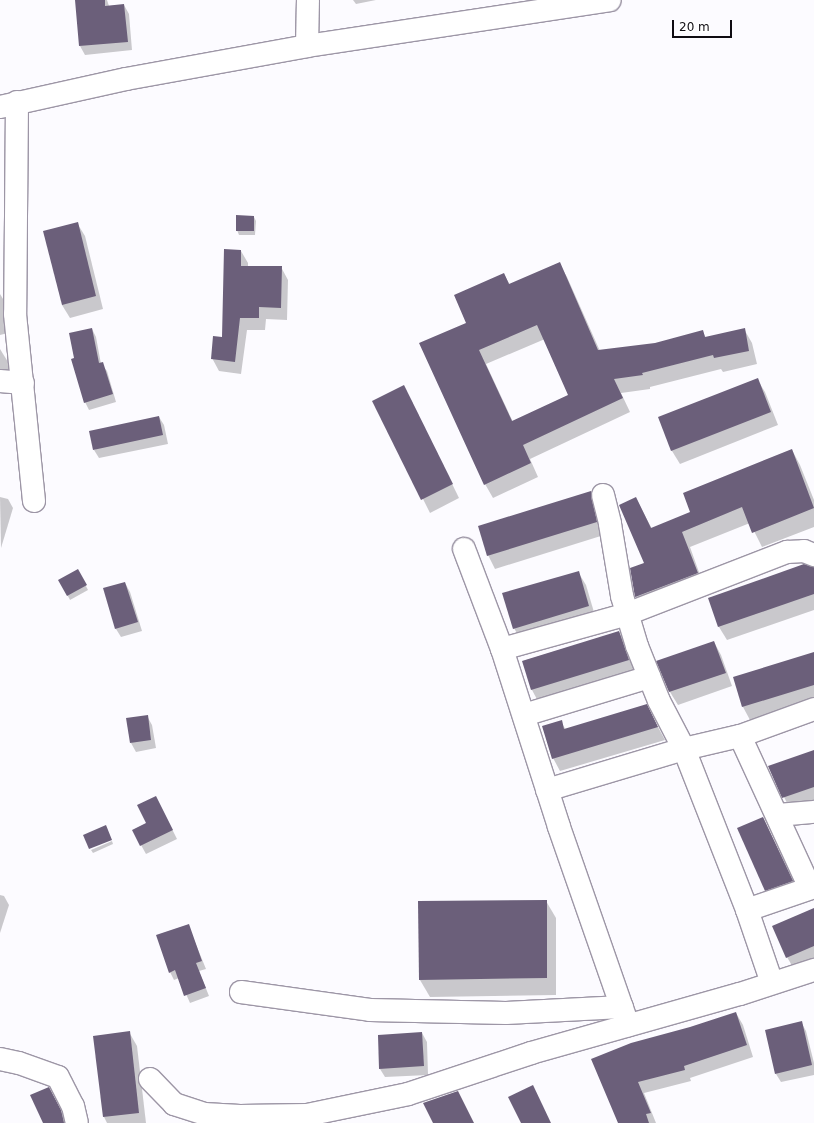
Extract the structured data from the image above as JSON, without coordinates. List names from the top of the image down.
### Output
{
  "scale_bar": "20 m"
}
